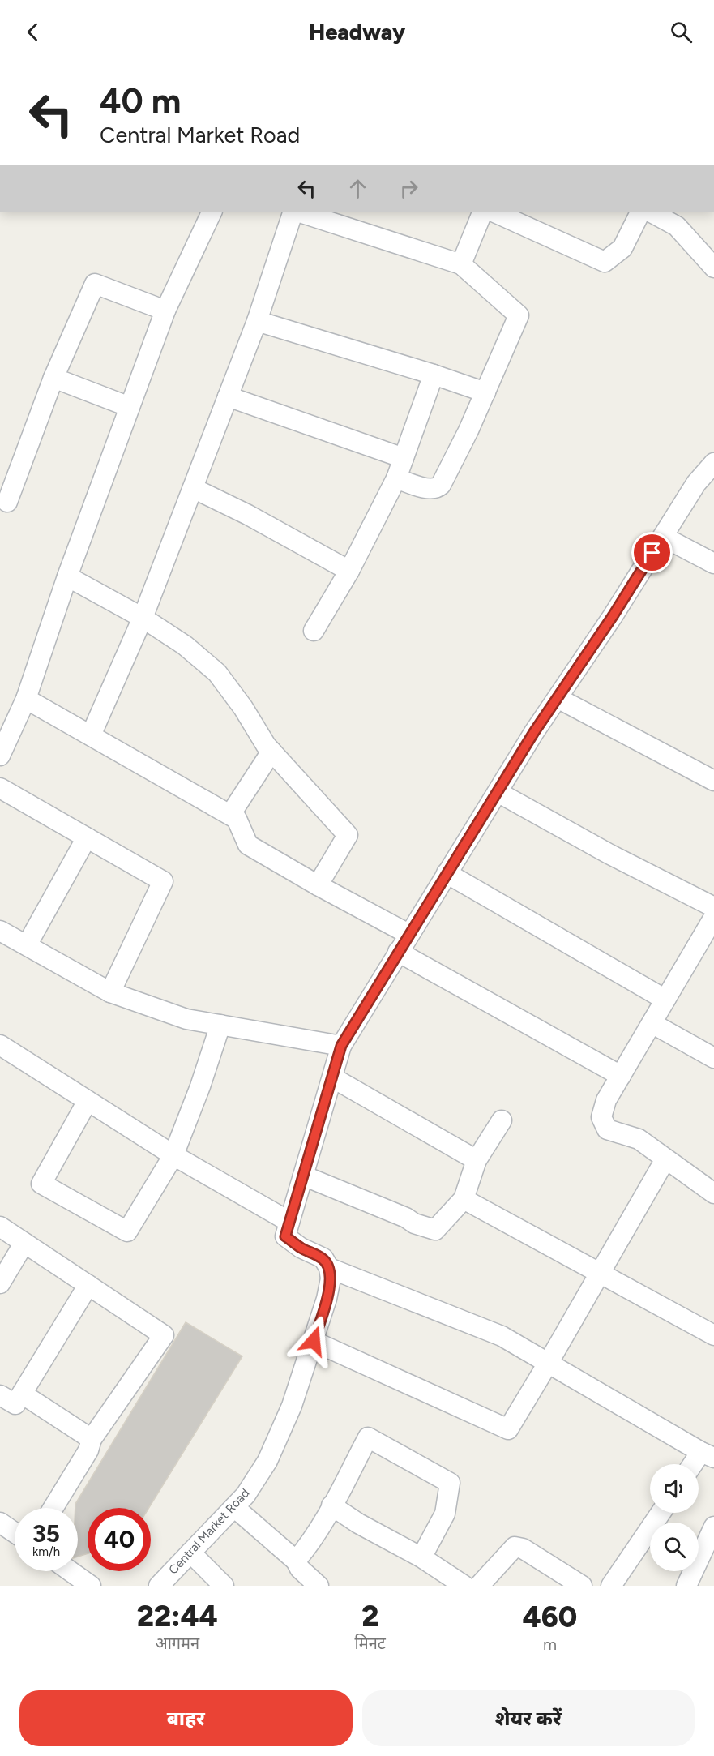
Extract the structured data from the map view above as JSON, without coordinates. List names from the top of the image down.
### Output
{
  "streets": {
    "street": ["Central Market Road"]
  },
  "page": {
    "header": "Headway",
    "turn": ["40 m", "Central Market Road"],
    "speed": "35 km/h",
    "limit": "40",
    "eta": [
      "22:44",
      "आगमन",
      "2",
      "मिनट",
      "460",
      "m"
    ],
    "buttons": ["बाहर", "शेयर करें"]
  }
}
